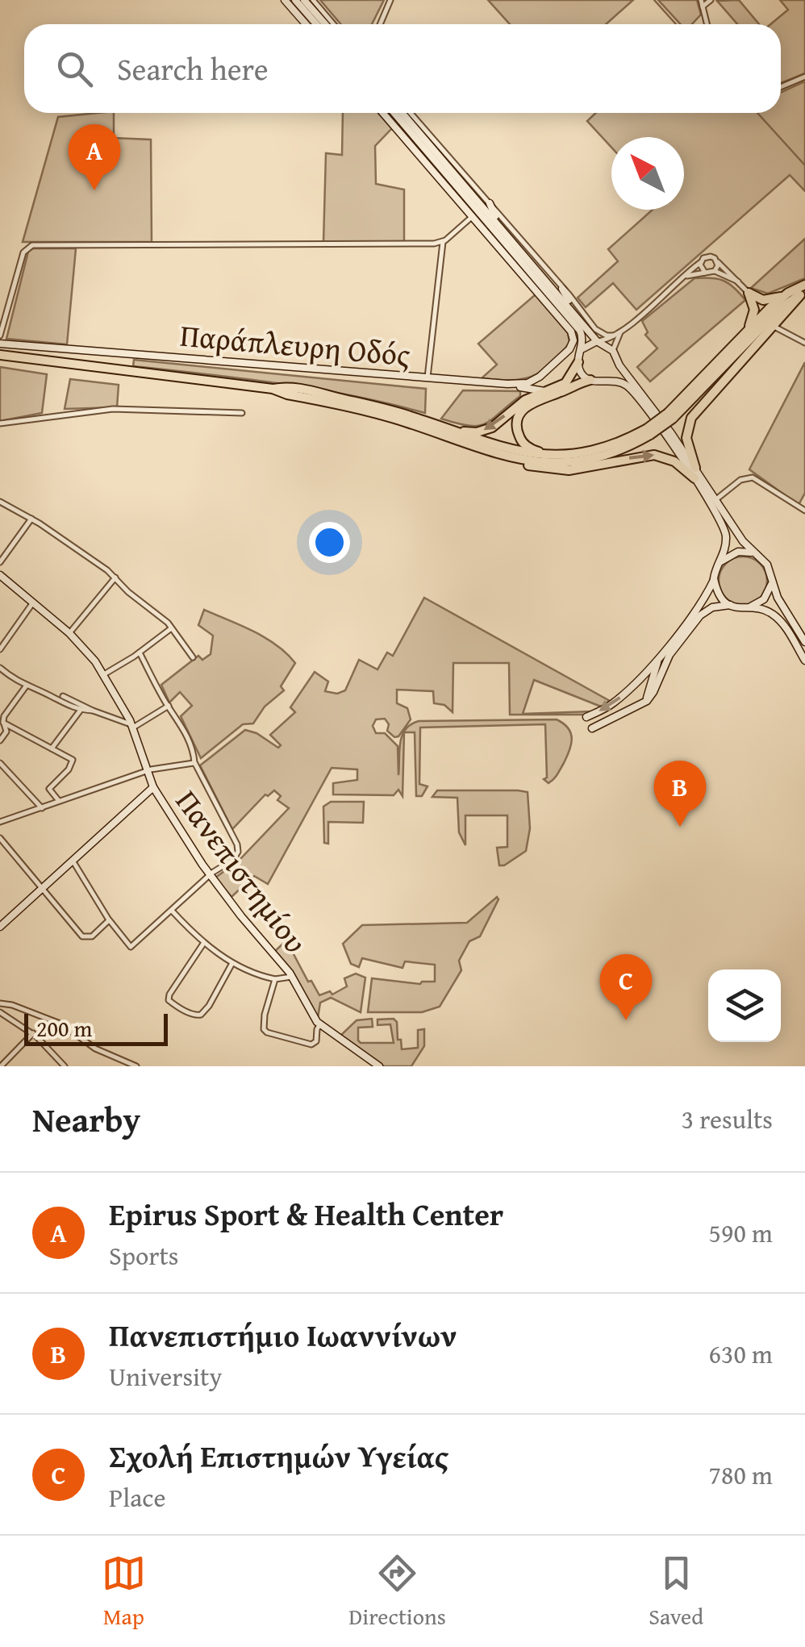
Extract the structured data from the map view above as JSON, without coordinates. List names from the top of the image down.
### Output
{
  "streets": {
    "street": ["Παράπλευρη Οδός", "Πανεπιστημίου"]
  },
  "scale_bar": "200 m",
  "north": "top left",
  "page": {
    "search": "Search here",
    "pins": ["A", "B", "C"],
    "scale": "200 m",
    "heading": ["Nearby", "3 results"],
    "list": [
      {
        "mark": "A",
        "name": "Epirus Sport & Health Center",
        "note": "Sports",
        "value": "590 m"
      },
      {
        "mark": "B",
        "name": "Πανεπιστήμιο Ιωαννίνων",
        "note": "University",
        "value": "630 m"
      },
      {
        "mark": "C",
        "name": "Σχολή Επιστημών Υγείας",
        "note": "Place",
        "value": "780 m"
      }
    ],
    "nav": ["Map", "Directions", "Saved"]
  }
}
